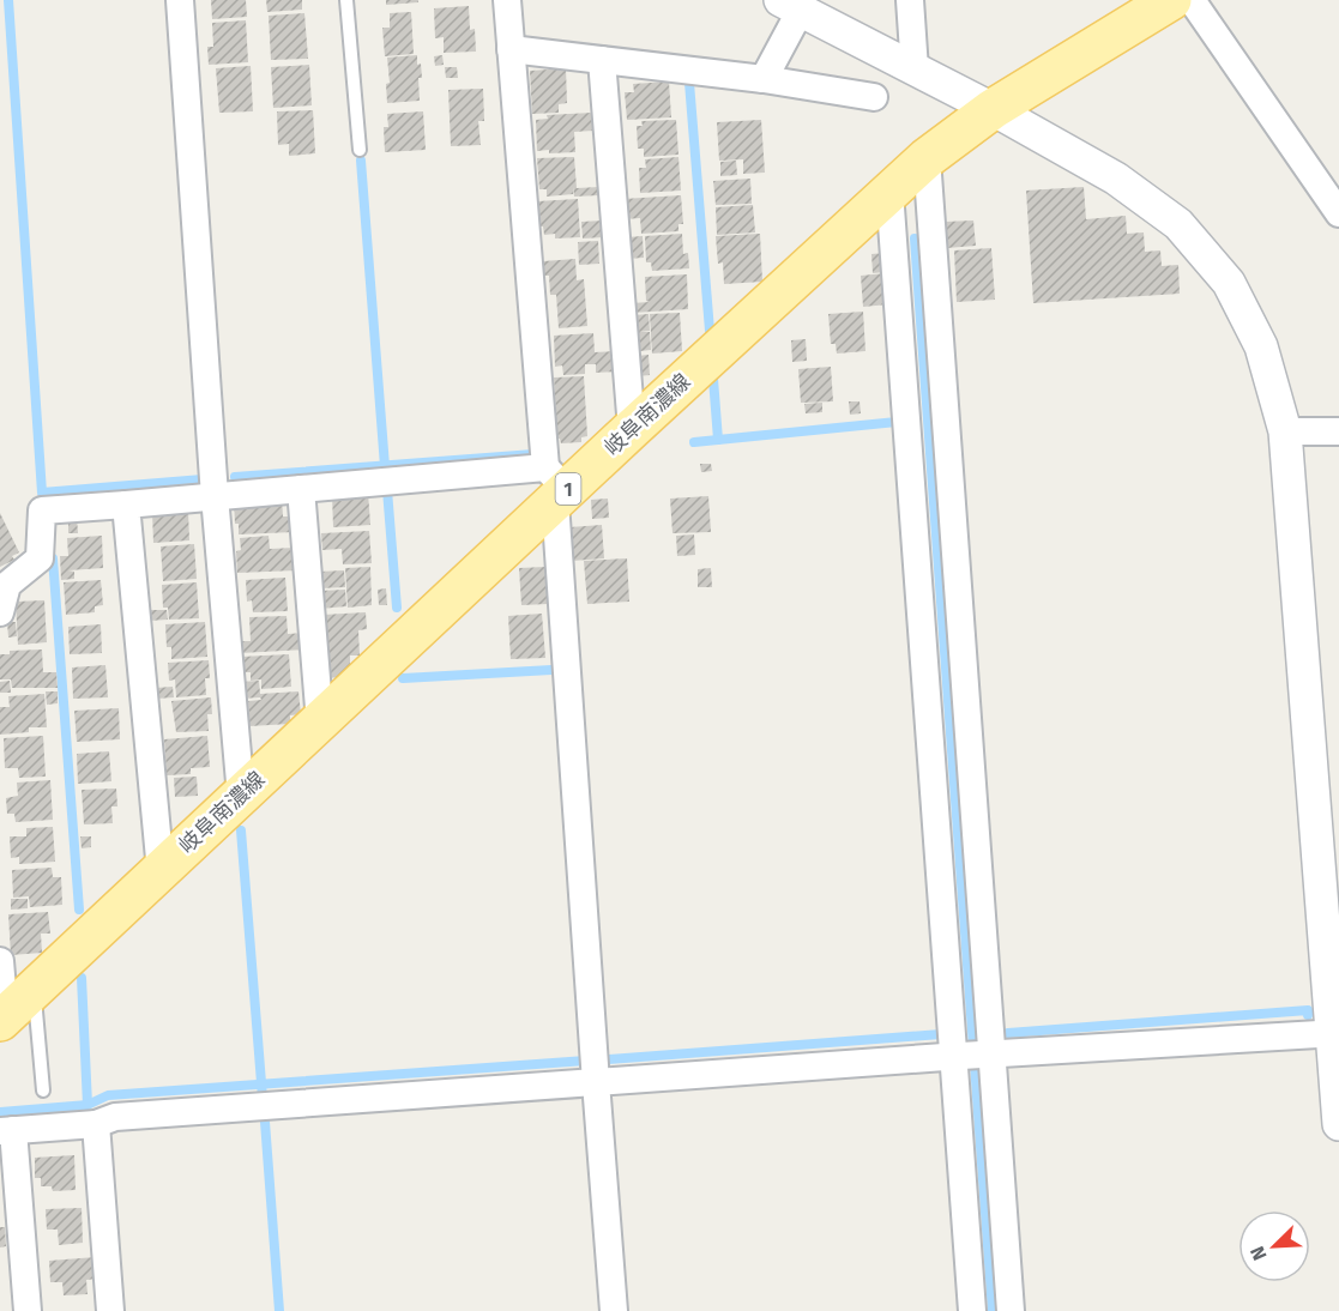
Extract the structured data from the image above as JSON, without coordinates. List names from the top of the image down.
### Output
{
  "streets": {
    "main road": ["岐阜南濃線", "1"]
  },
  "north": "bottom left"
}
